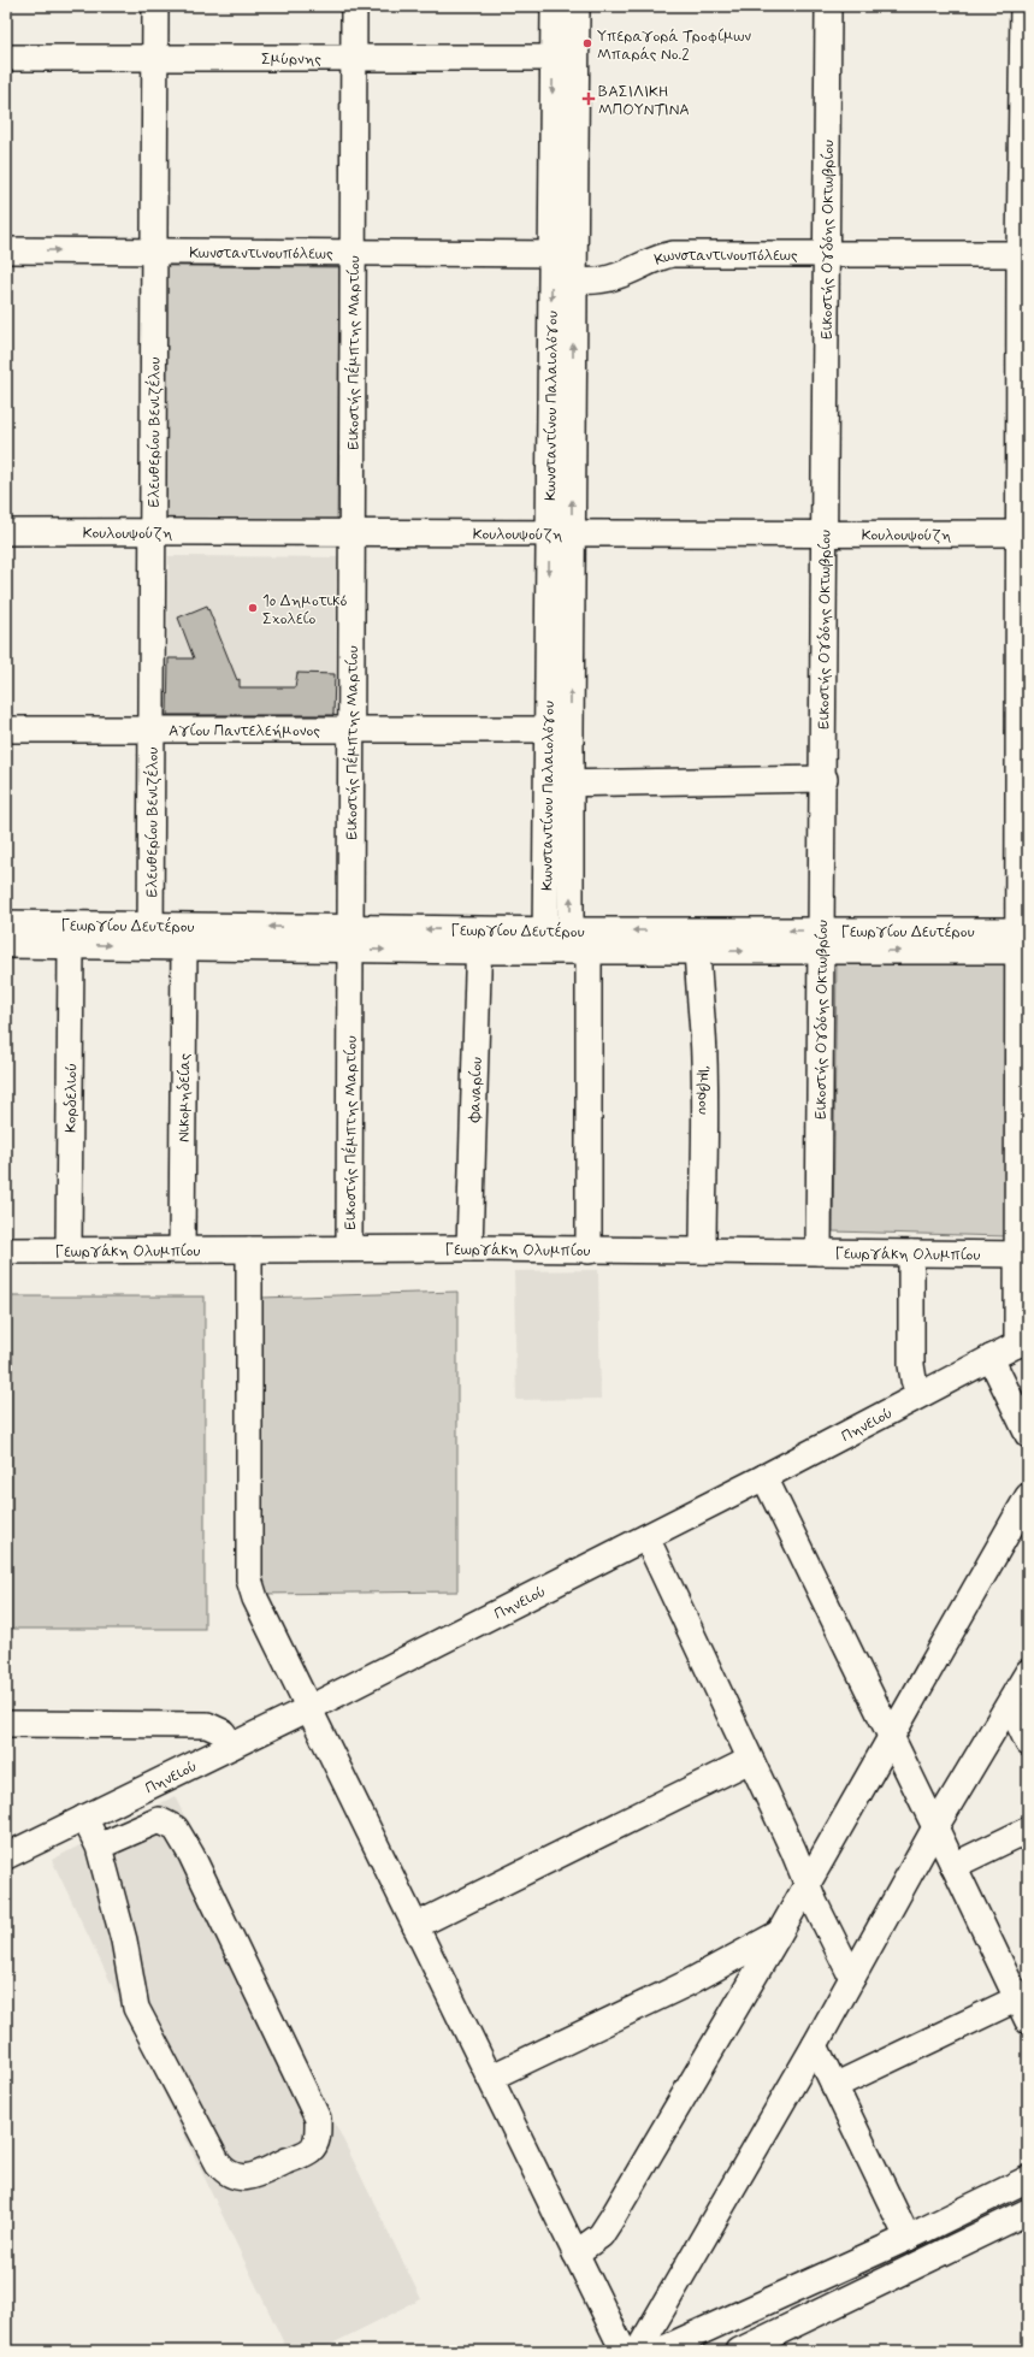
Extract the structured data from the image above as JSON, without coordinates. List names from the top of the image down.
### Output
{
  "streets": {
    "street": [
      "Σμύρνης",
      "Εικοστής Ογδόης Οκτωβρίου",
      "Κωνσταντινουπόλεως",
      "Εικοστής Πέμπτης Μαρτίου",
      "Κωνσταντίνου Παλαιολόγου",
      "Ελευθερίου Βενιζέλου",
      "Κουλουψούζη",
      "Αγίου Παντελεήμονος",
      "Γεωργίου Δευτέρου",
      "Φαναρίου",
      "Ίμβρου",
      "Κορδελιού",
      "Νικομηδείας",
      "Γεωργάκη Ολυμπίου",
      "Πηνειού"
    ]
  },
  "crossings": [
    ["Σμύρνης", "Εικοστής Πέμπτης Μαρτίου"],
    ["Σμύρνης", "Κωνσταντίνου Παλαιολόγου"],
    ["Σμύρνης", "Ελευθερίου Βενιζέλου"],
    ["Εικοστής Ογδόης Οκτωβρίου", "Κωνσταντινουπόλεως"],
    ["Εικοστής Ογδόης Οκτωβρίου", "Κουλουψούζη"],
    ["Εικοστής Ογδόης Οκτωβρίου", "Γεωργίου Δευτέρου"],
    ["Εικοστής Ογδόης Οκτωβρίου", "Γεωργάκη Ολυμπίου"],
    ["Κωνσταντινουπόλεως", "Εικοστής Πέμπτης Μαρτίου"],
    ["Κωνσταντινουπόλεως", "Κωνσταντίνου Παλαιολόγου"],
    ["Κωνσταντινουπόλεως", "Ελευθερίου Βενιζέλου"],
    ["Εικοστής Πέμπτης Μαρτίου", "Κουλουψούζη"],
    ["Εικοστής Πέμπτης Μαρτίου", "Αγίου Παντελεήμονος"],
    ["Εικοστής Πέμπτης Μαρτίου", "Γεωργίου Δευτέρου"],
    ["Εικοστής Πέμπτης Μαρτίου", "Γεωργάκη Ολυμπίου"],
    ["Κωνσταντίνου Παλαιολόγου", "Κουλουψούζη"],
    ["Κωνσταντίνου Παλαιολόγου", "Αγίου Παντελεήμονος"],
    ["Κωνσταντίνου Παλαιολόγου", "Γεωργίου Δευτέρου"],
    ["Κωνσταντίνου Παλαιολόγου", "Γεωργάκη Ολυμπίου"],
    ["Ελευθερίου Βενιζέλου", "Κουλουψούζη"],
    ["Ελευθερίου Βενιζέλου", "Αγίου Παντελεήμονος"],
    ["Ελευθερίου Βενιζέλου", "Γεωργίου Δευτέρου"],
    ["Γεωργίου Δευτέρου", "Φαναρίου"],
    ["Γεωργίου Δευτέρου", "Ίμβρου"],
    ["Γεωργίου Δευτέρου", "Κορδελιού"],
    ["Γεωργίου Δευτέρου", "Νικομηδείας"],
    ["Φαναρίου", "Γεωργάκη Ολυμπίου"],
    ["Ίμβρου", "Γεωργάκη Ολυμπίου"],
    ["Κορδελιού", "Γεωργάκη Ολυμπίου"],
    ["Νικομηδείας", "Γεωργάκη Ολυμπίου"]
  ],
  "places": {
    "other": ["Υπεραγορά Τροφίμων Μπαράς Νο.2", "1o Δημοτικό Σχολείο"],
    "health": ["ΒΑΣΙΛΙΚΗ ΜΠΟΥΝΤΙΝΑ"]
  }
}
